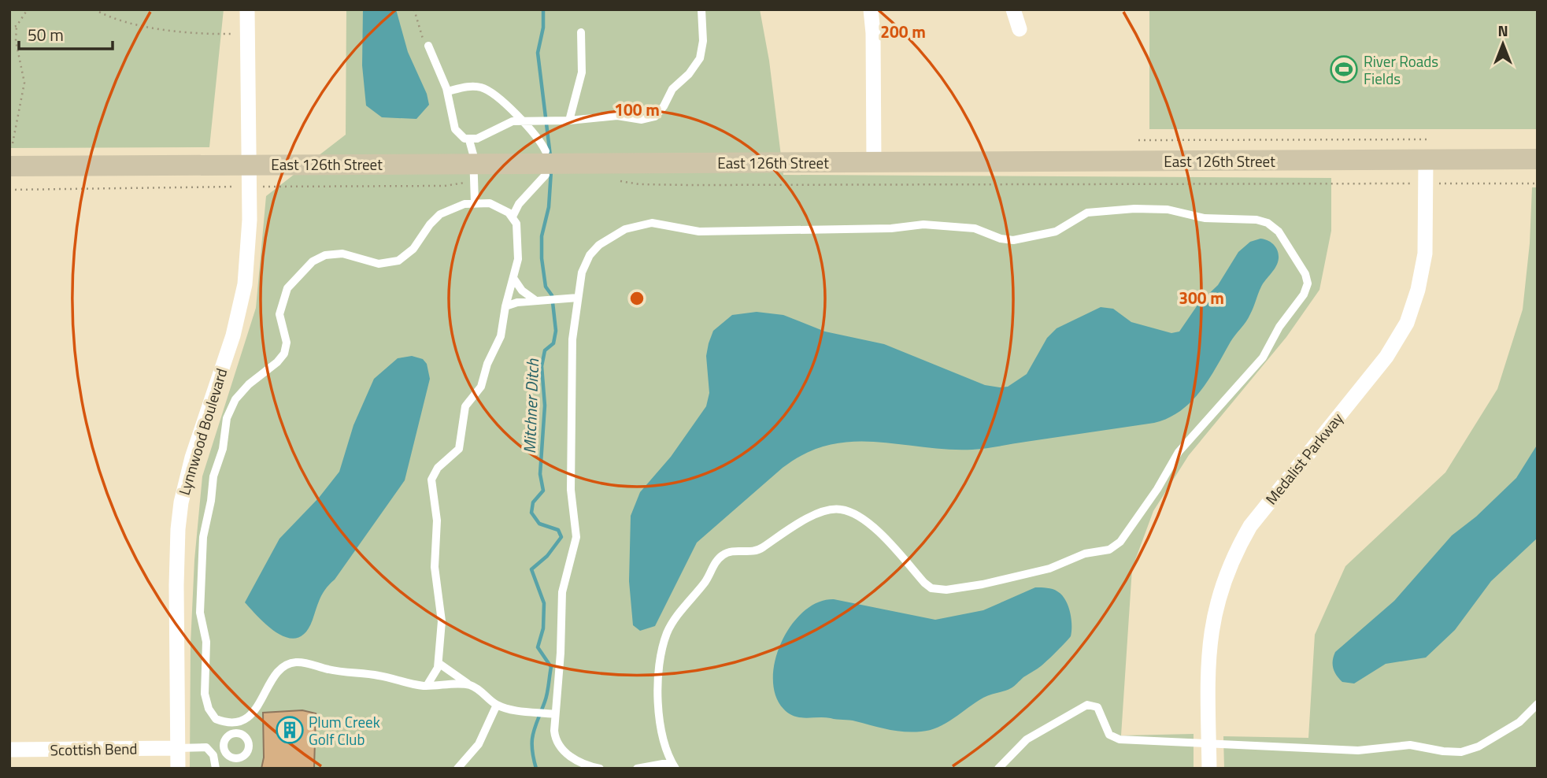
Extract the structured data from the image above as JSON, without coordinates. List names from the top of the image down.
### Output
{
  "streets": {
    "street": [
      "East 126th Street",
      "Lynnwood Boulevard",
      "Medalist Parkway",
      "Scottish Bend"
    ]
  },
  "crossings": [
    ["East 126th Street", "Lynnwood Boulevard"],
    ["East 126th Street", "Medalist Parkway"],
    ["Lynnwood Boulevard", "Scottish Bend"]
  ],
  "water": ["Mitchner Ditch"],
  "places": {
    "sports": ["River Roads Fields"],
    "building": ["Plum Creek Golf Club"]
  },
  "scale_bar": "50 m",
  "north": "top",
  "rings": ["200 m", "100 m", "300 m"]
}
